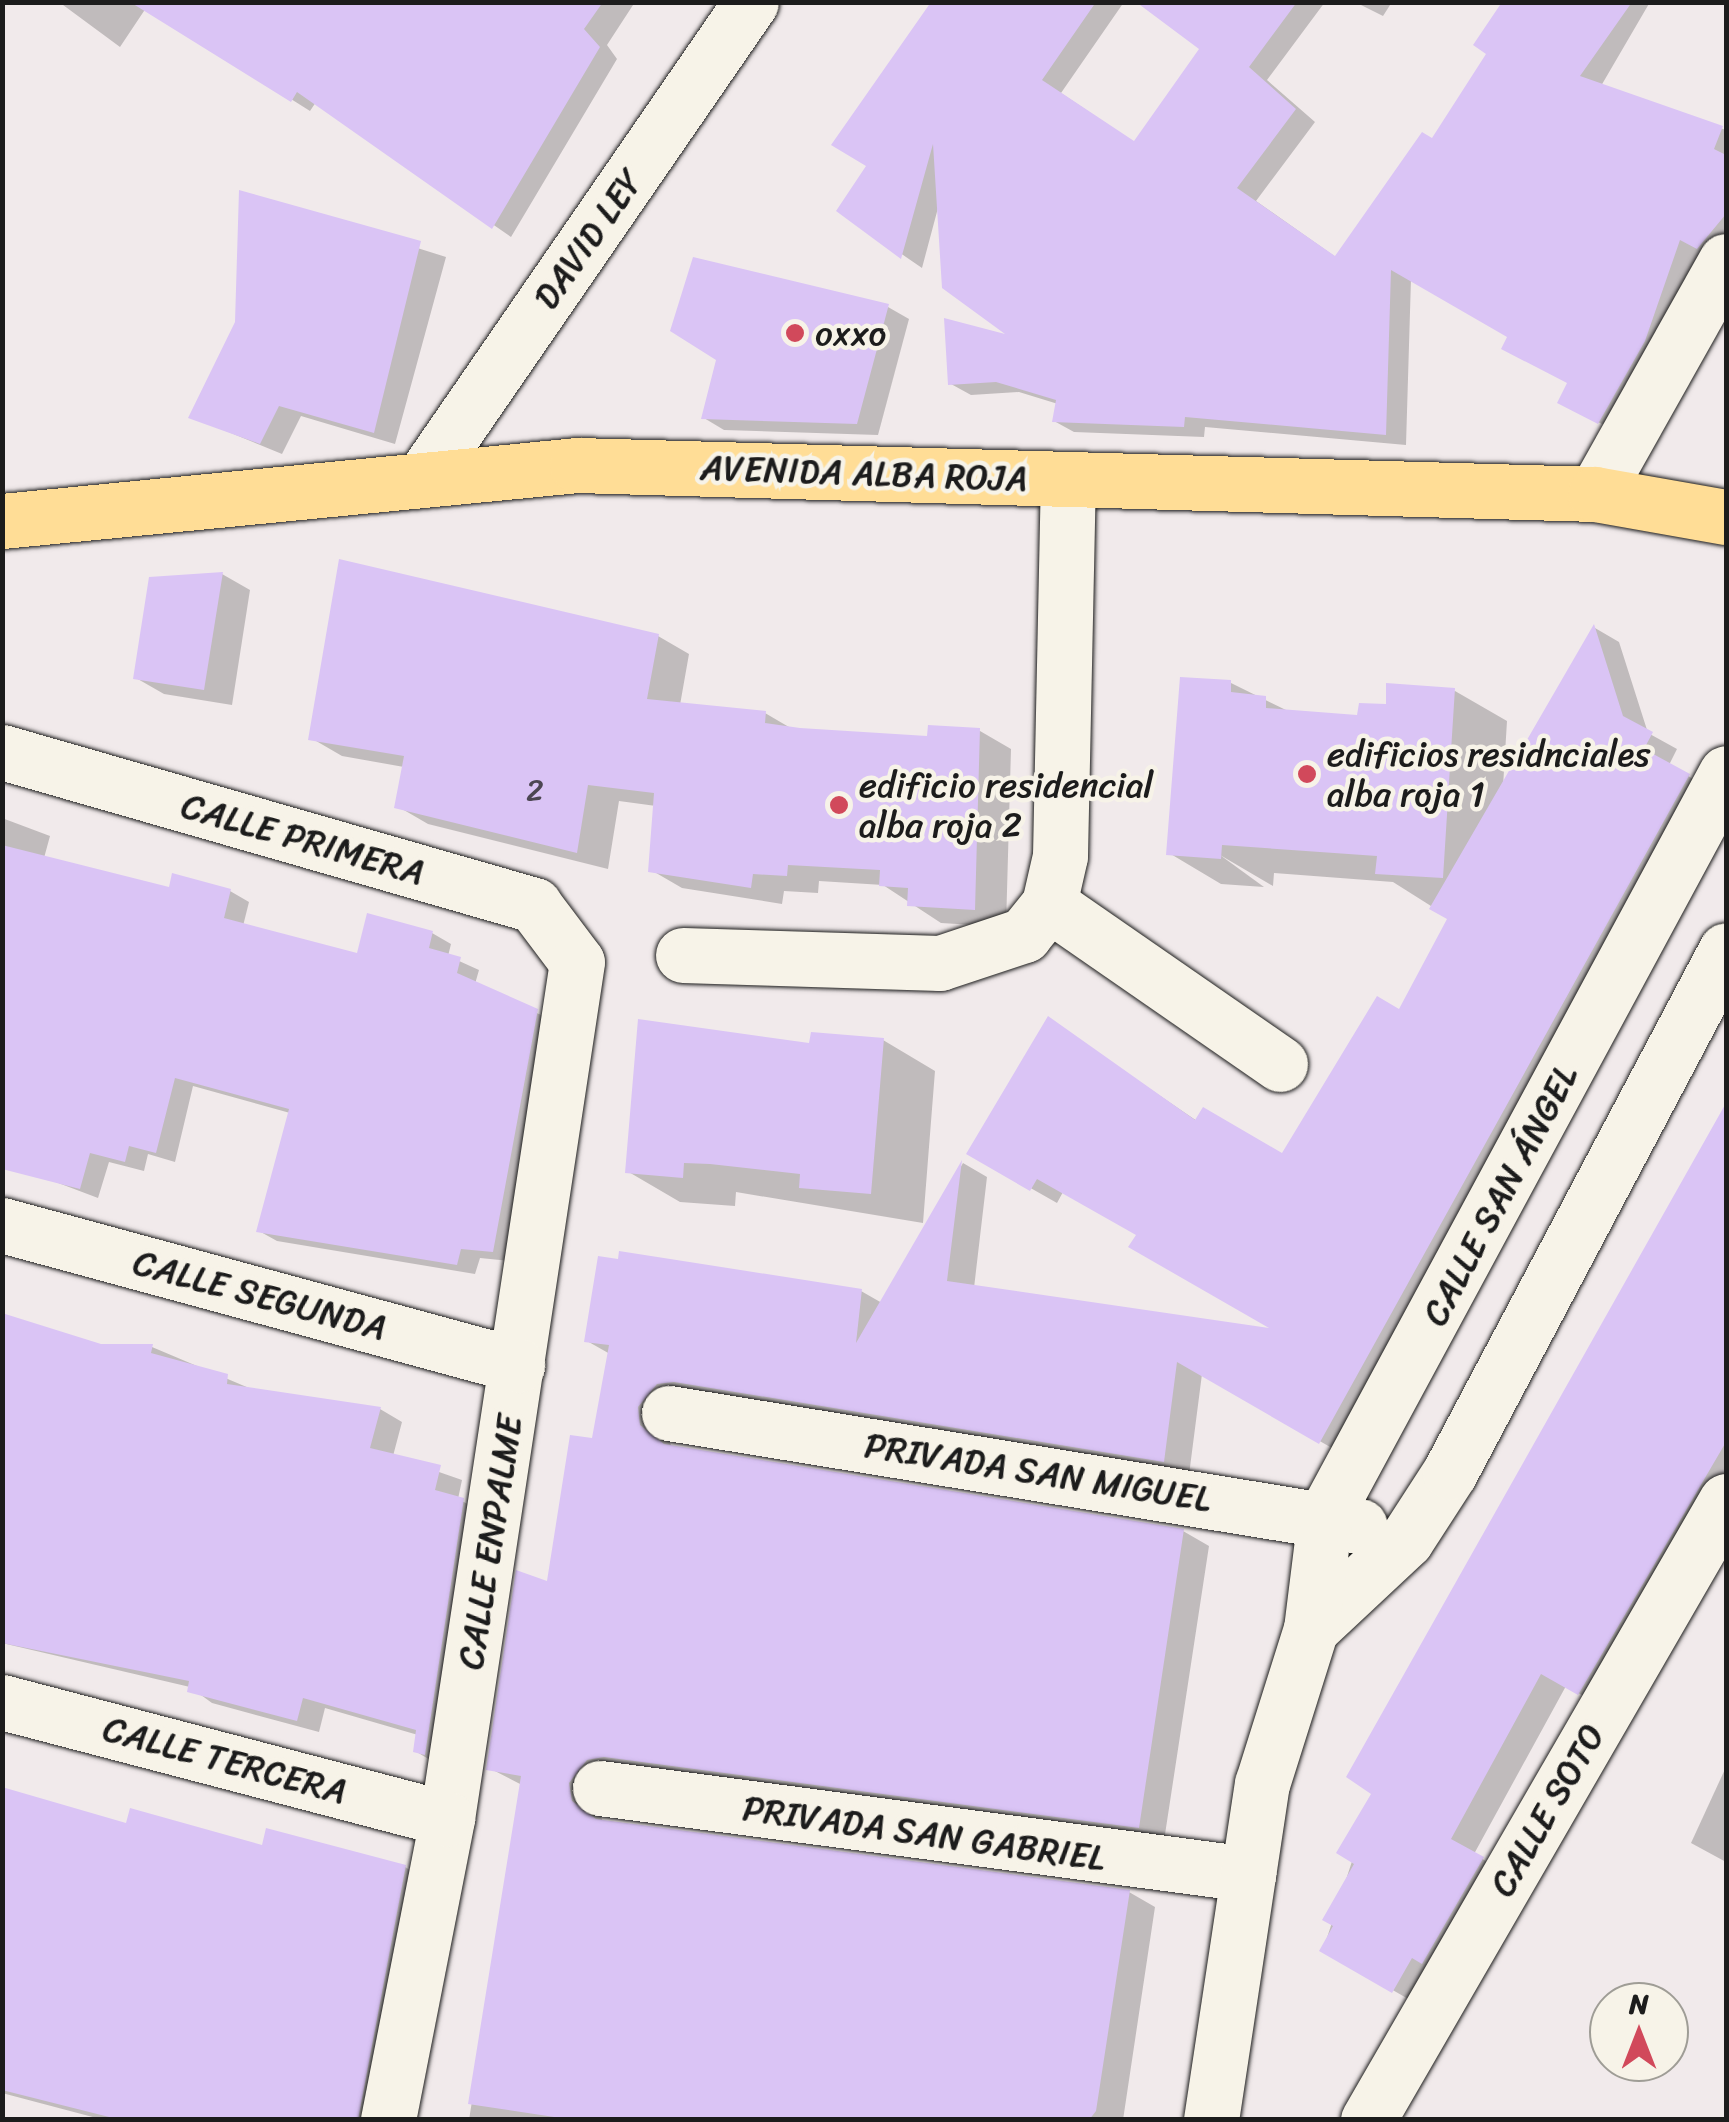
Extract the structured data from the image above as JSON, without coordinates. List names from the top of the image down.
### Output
{
  "streets": {
    "main road": ["AVENIDA ALBA ROJA"],
    "street": [
      "DAVID LEY",
      "CALLE PRIMERA",
      "CALLE SAN ÁNGEL",
      "CALLE SEGUNDA",
      "PRIVADA SAN MIGUEL",
      "CALLE ENPALME",
      "CALLE TERCERA",
      "CALLE SOTO",
      "PRIVADA SAN GABRIEL"
    ]
  },
  "crossings": [
    ["DAVID LEY", "AVENIDA ALBA ROJA"],
    ["CALLE PRIMERA", "CALLE ENPALME"],
    ["CALLE SAN ÁNGEL", "PRIVADA SAN MIGUEL"],
    ["CALLE SAN ÁNGEL", "PRIVADA SAN GABRIEL"],
    ["CALLE SEGUNDA", "CALLE ENPALME"],
    ["CALLE ENPALME", "CALLE TERCERA"]
  ],
  "places": ["oxxo", "edificios residnciales alba roja 1", "edificio residencial alba roja 2"],
  "house_numbers": ["2"],
  "north": "top"
}
